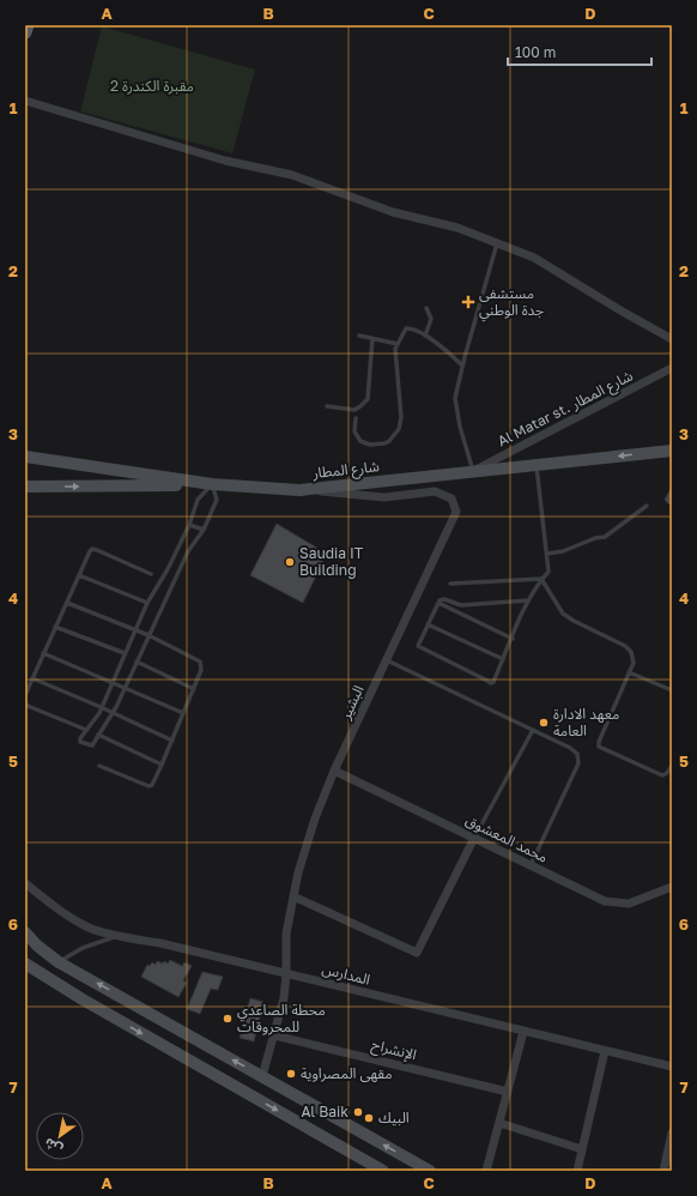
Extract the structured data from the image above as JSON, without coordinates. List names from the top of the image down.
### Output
{
  "streets": {
    "main road": ["شارع المطار"],
    "street": [
      "Al Matar st. شارع المطار",
      "البشير",
      "محمد المعشوق",
      "المدارس",
      "الإنشراح"
    ]
  },
  "crossings": [
    ["Al Matar st. شارع المطار", "شارع المطار"],
    ["شارع المطار", "البشير"],
    ["البشير", "محمد المعشوق"],
    ["البشير", "المدارس"],
    ["البشير", "الإنشراح"]
  ],
  "parks": ["مقبرة الكندرة 2"],
  "places": {
    "health": ["مستشفى جدة الوطني"],
    "other": [
      "Saudia IT Building",
      "معهد الادارة العامة",
      "محطة الصاعدي للمحروقات",
      "مقهى المصراوية",
      "Al Baik",
      "البيك"
    ]
  },
  "scale_bar": "100 m",
  "north": "bottom left",
  "grid": {
    "columns": [
      "A",
      "B",
      "C",
      "D"
    ],
    "rows": [
      "1",
      "2",
      "3",
      "4",
      "5",
      "6",
      "7"
    ]
  }
}
